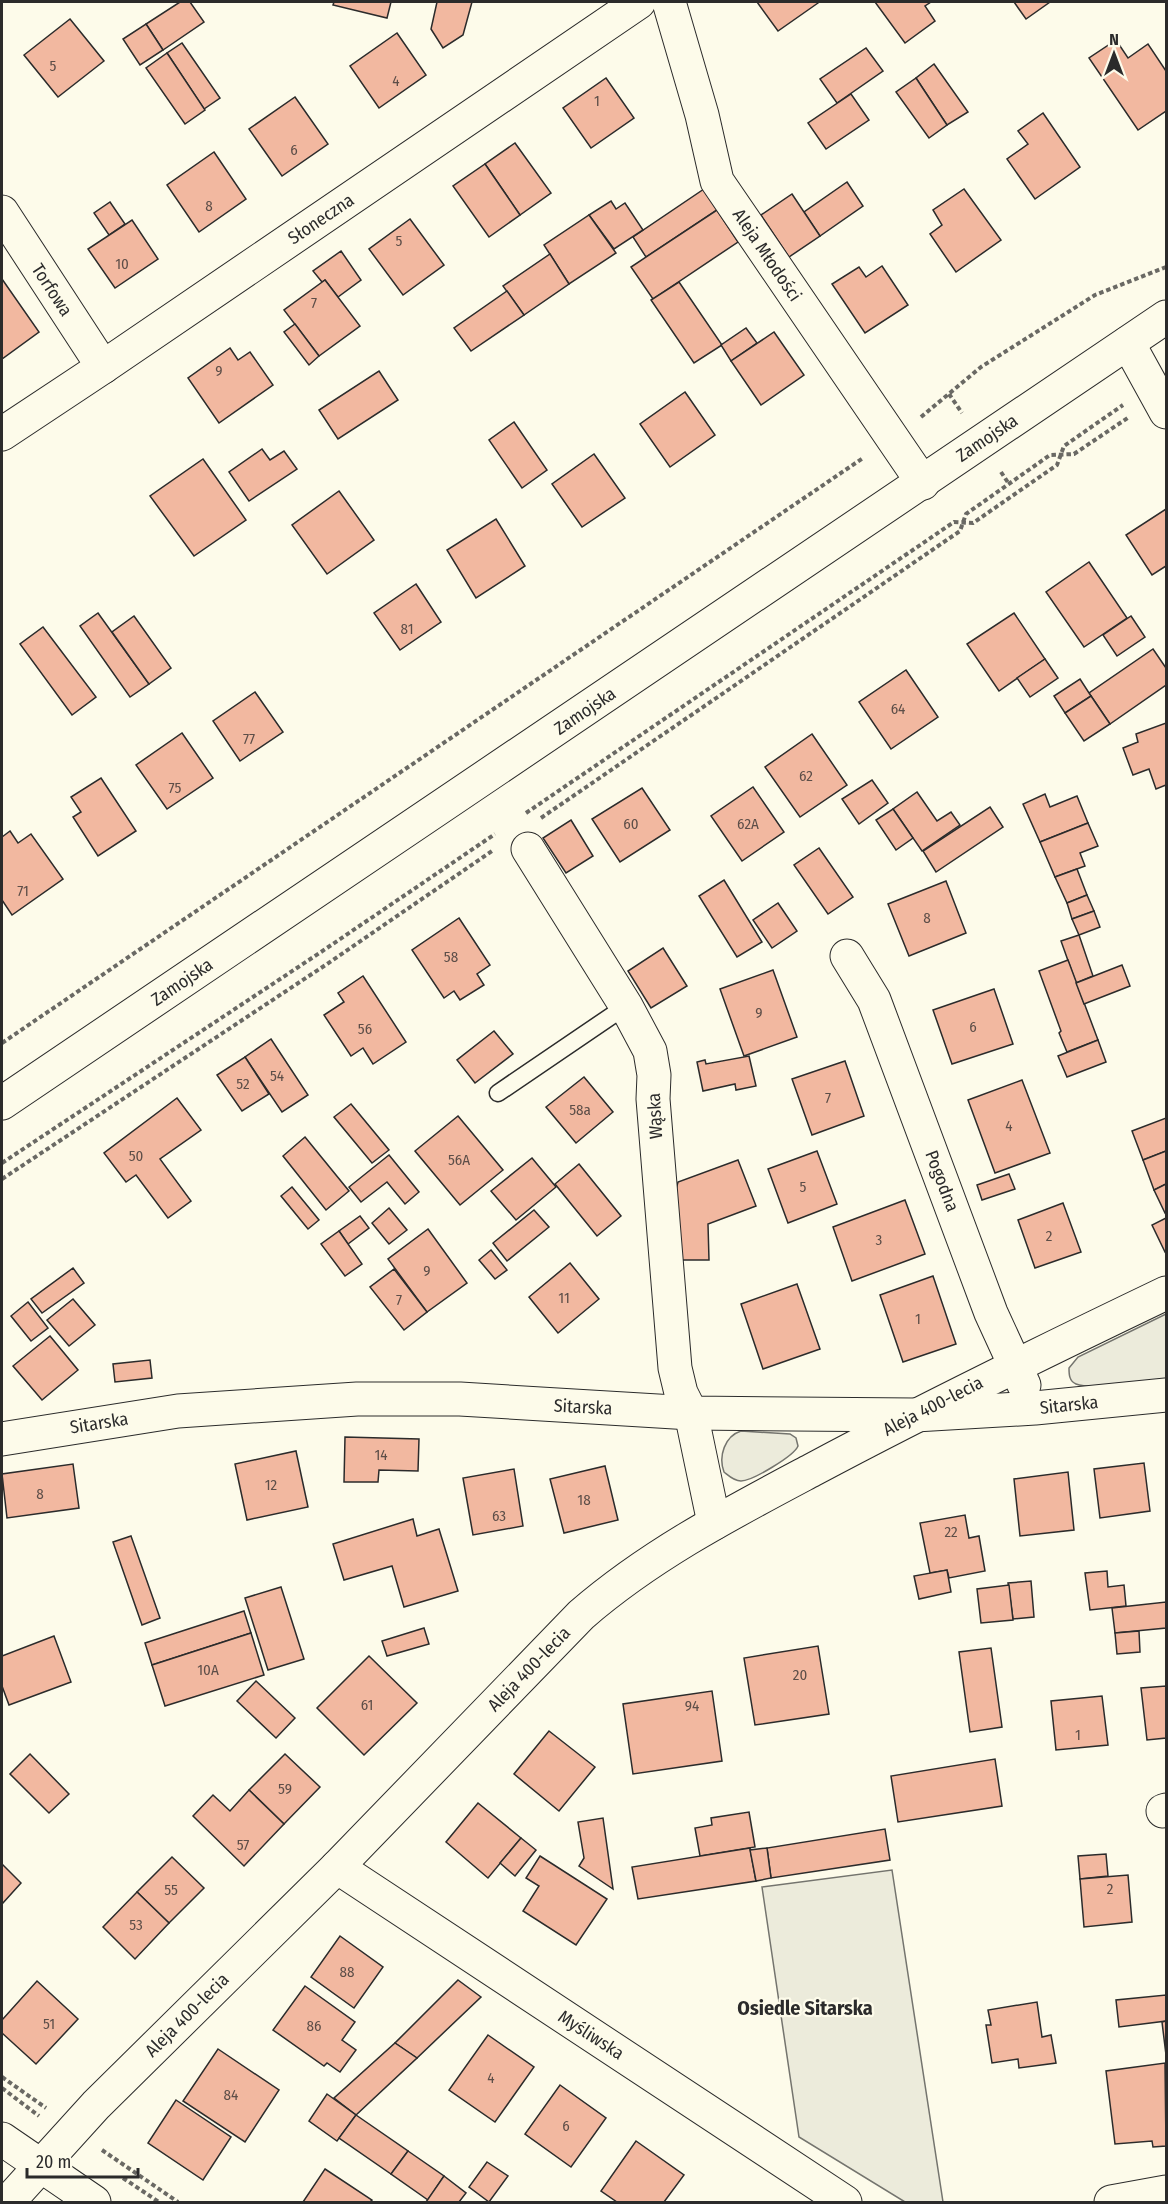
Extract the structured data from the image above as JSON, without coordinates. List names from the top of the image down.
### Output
{
  "streets": {
    "street": [
      "Słoneczna",
      "Aleja Młodości",
      "Torfowa",
      "Zamojska",
      "Wąska",
      "Pogodna",
      "Sitarska",
      "Aleja 400-lecia",
      "Myśliwska"
    ]
  },
  "crossings": [
    ["Słoneczna", "Torfowa"],
    ["Aleja Młodości", "Zamojska"],
    ["Wąska", "Sitarska"],
    ["Wąska", "Aleja 400-lecia"],
    ["Pogodna", "Sitarska"],
    ["Pogodna", "Aleja 400-lecia"],
    ["Sitarska", "Aleja 400-lecia"],
    ["Aleja 400-lecia", "Myśliwska"]
  ],
  "districts": ["Osiedle Sitarska"],
  "house_numbers": [
    "5",
    "4",
    "1",
    "6",
    "8",
    "5",
    "10",
    "7",
    "9",
    "81",
    "64",
    "77",
    "62",
    "75",
    "60",
    "62A",
    "71",
    "8",
    "58",
    "9",
    "6",
    "56",
    "54",
    "52",
    "7",
    "58a",
    "4",
    "50",
    "56A",
    "5",
    "2",
    "3",
    "9",
    "11",
    "7",
    "1",
    "14",
    "12",
    "8",
    "18",
    "63",
    "22",
    "10A",
    "20",
    "61",
    "94",
    "1",
    "59",
    "57",
    "2",
    "55",
    "53",
    "88",
    "51",
    "86",
    "4",
    "84",
    "6"
  ],
  "scale_bar": "20 m",
  "north": "top"
}
